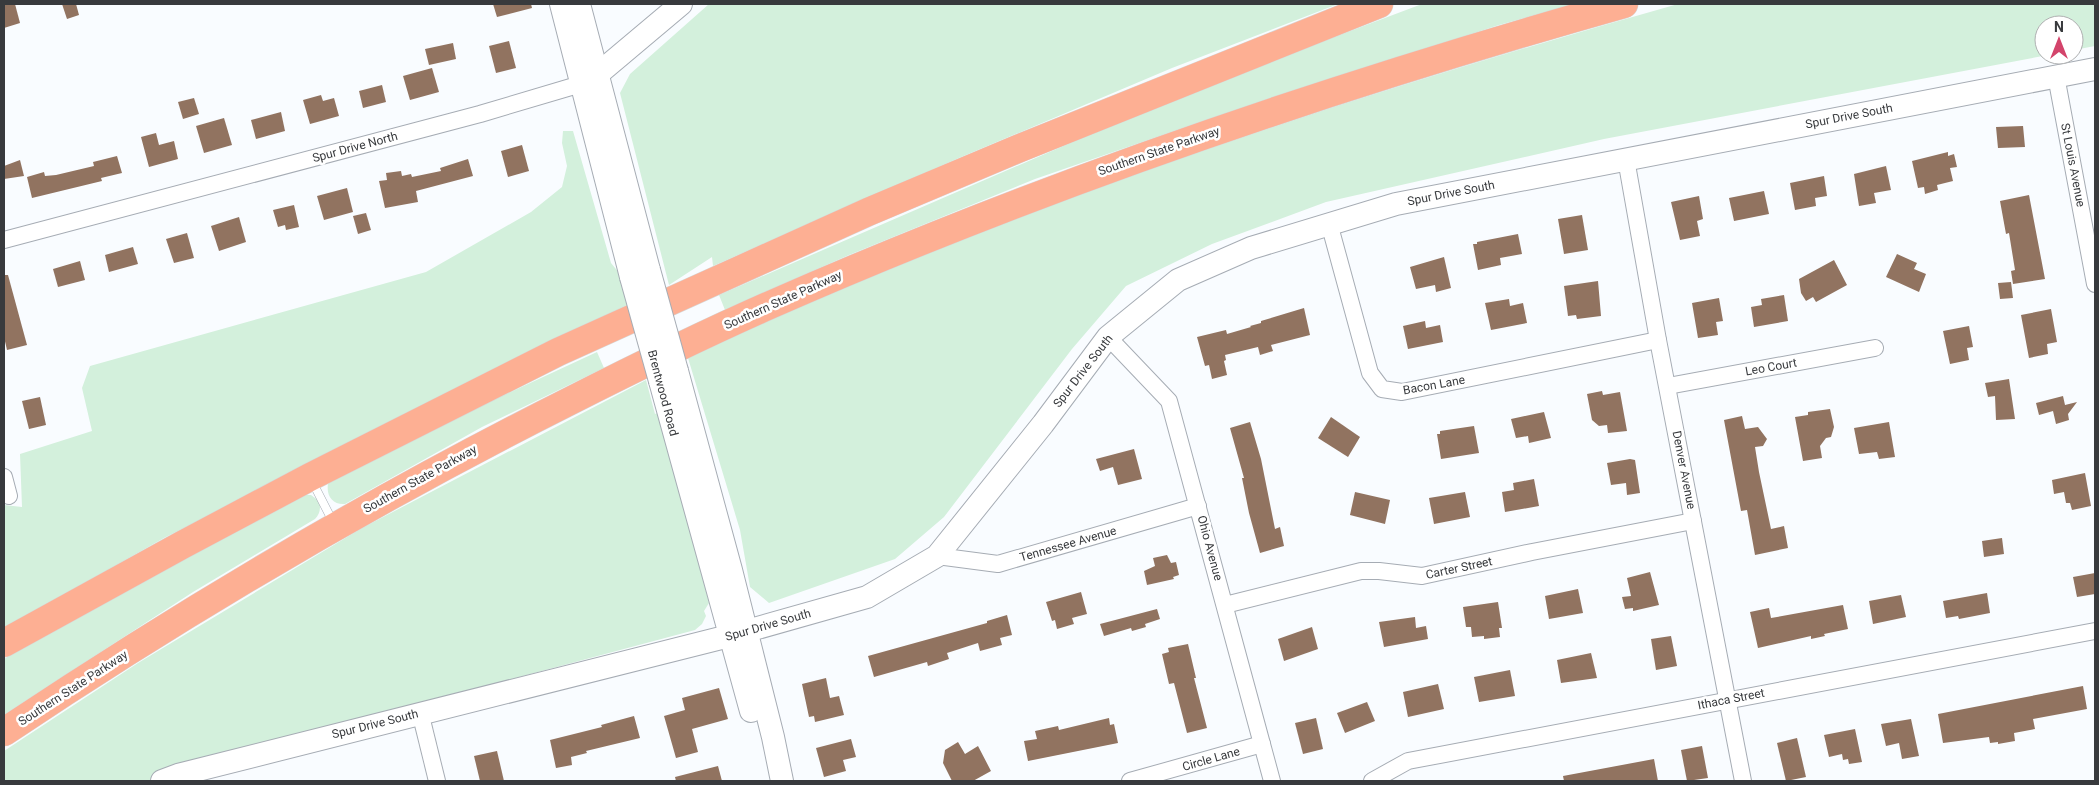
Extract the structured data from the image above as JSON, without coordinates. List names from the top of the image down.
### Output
{
  "streets": {
    "highway": ["Southern State Parkway"],
    "street": [
      "Spur Drive South",
      "Spur Drive North",
      "St Louis Avenue",
      "Leo Court",
      "Bacon Lane",
      "Brentwood Road",
      "Denver Avenue",
      "Tennessee Avenue",
      "Ohio Avenue",
      "Carter Street",
      "Ithaca Street",
      "Circle Lane"
    ]
  },
  "crossings": [
    ["Spur Drive South", "St Louis Avenue"],
    ["Spur Drive South", "Bacon Lane"],
    ["Spur Drive South", "Brentwood Road"],
    ["Spur Drive South", "Denver Avenue"],
    ["Spur Drive South", "Tennessee Avenue"],
    ["Spur Drive South", "Ohio Avenue"],
    ["Spur Drive North", "Brentwood Road"],
    ["Leo Court", "Denver Avenue"],
    ["Bacon Lane", "Denver Avenue"],
    ["Denver Avenue", "Carter Street"],
    ["Denver Avenue", "Ithaca Street"],
    ["Tennessee Avenue", "Ohio Avenue"],
    ["Ohio Avenue", "Carter Street"],
    ["Ohio Avenue", "Circle Lane"]
  ],
  "north": "top"
}
